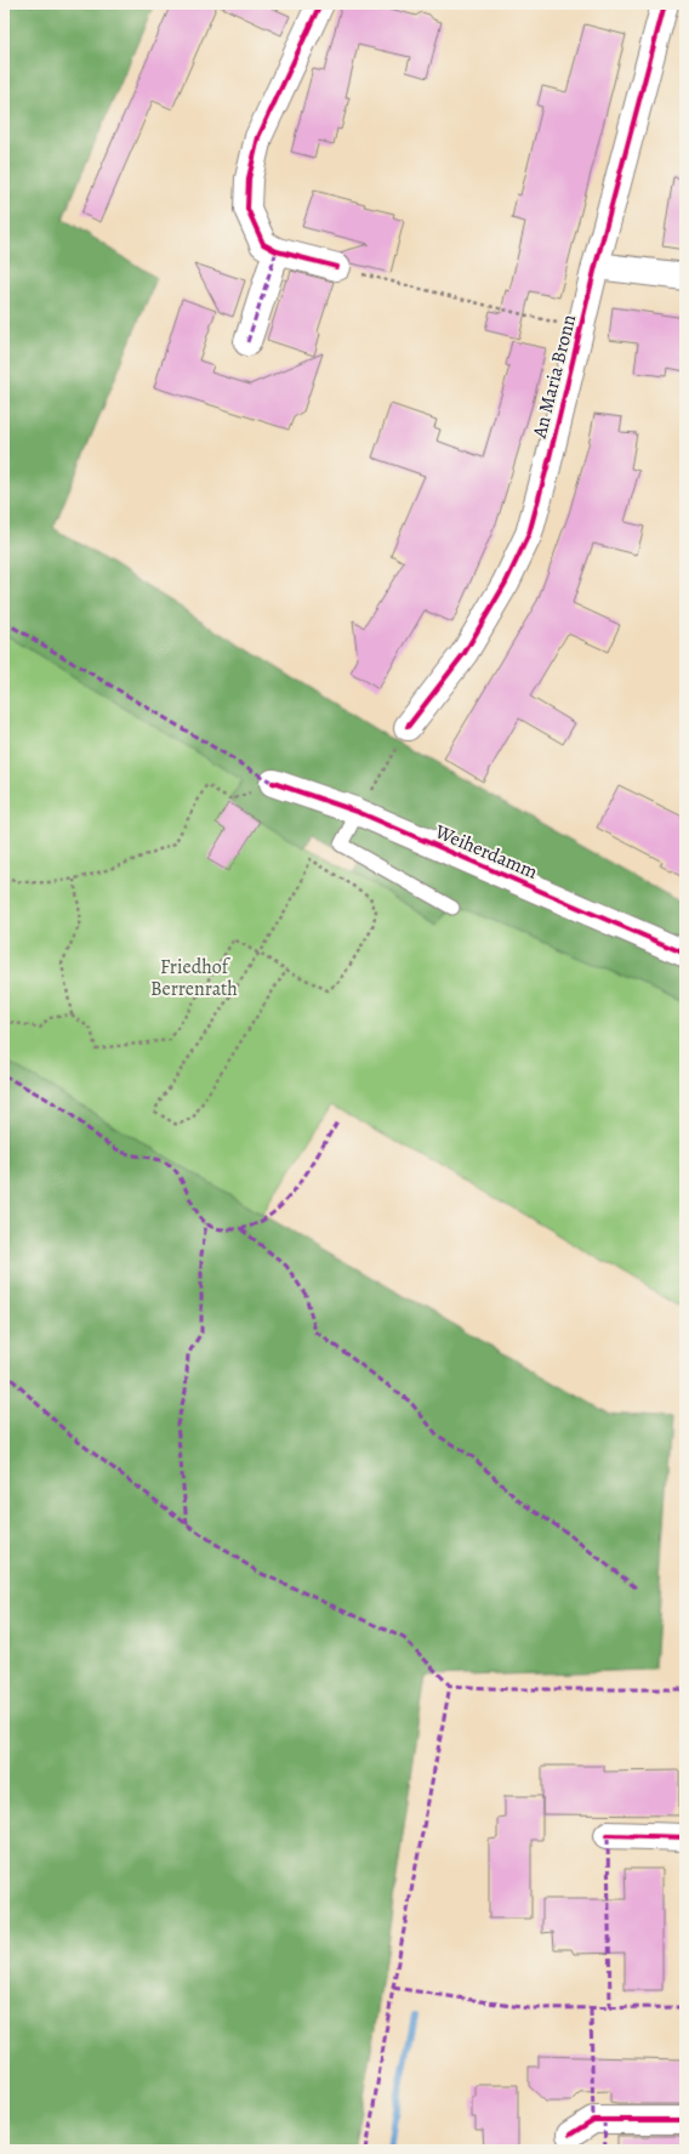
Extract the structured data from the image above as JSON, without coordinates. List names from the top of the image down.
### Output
{
  "streets": {
    "street": ["An Maria Bronn", "Weiherdamm"]
  },
  "parks": ["Friedhof Berrenrath"]
}
